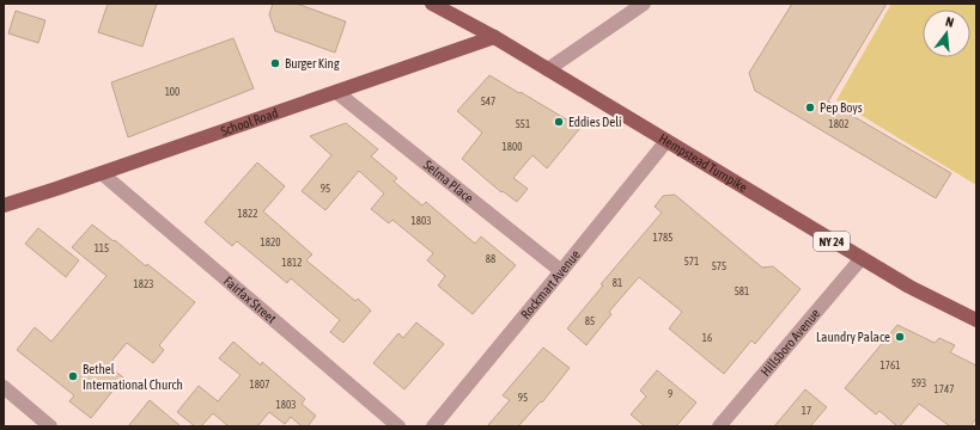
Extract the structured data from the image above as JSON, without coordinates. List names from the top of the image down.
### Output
{
  "streets": {
    "main road": ["School Road", "Hempstead Turnpike", "NY 24"],
    "street": [
      "Selma Place",
      "Rockmart Avenue",
      "Fairfax Street",
      "Hillsboro Avenue"
    ]
  },
  "crossings": [
    ["School Road", "Hempstead Turnpike"],
    ["School Road", "Selma Place"],
    ["School Road", "Fairfax Street"],
    ["Hempstead Turnpike", "Rockmart Avenue"],
    ["Hempstead Turnpike", "Hillsboro Avenue"],
    ["Selma Place", "Rockmart Avenue"]
  ],
  "places": [
    "Burger King",
    "Pep Boys",
    "Eddies Deli",
    "Laundry Palace",
    "Bethel International Church"
  ],
  "house_numbers": [
    "100",
    "547",
    "551",
    "1802",
    "1800",
    "95",
    "1822",
    "1803",
    "1785",
    "1820",
    "115",
    "88",
    "571",
    "1812",
    "575",
    "81",
    "1823",
    "581",
    "85",
    "16",
    "1761",
    "593",
    "1807",
    "1747",
    "9",
    "95",
    "1803",
    "17"
  ],
  "north": "top"
}
